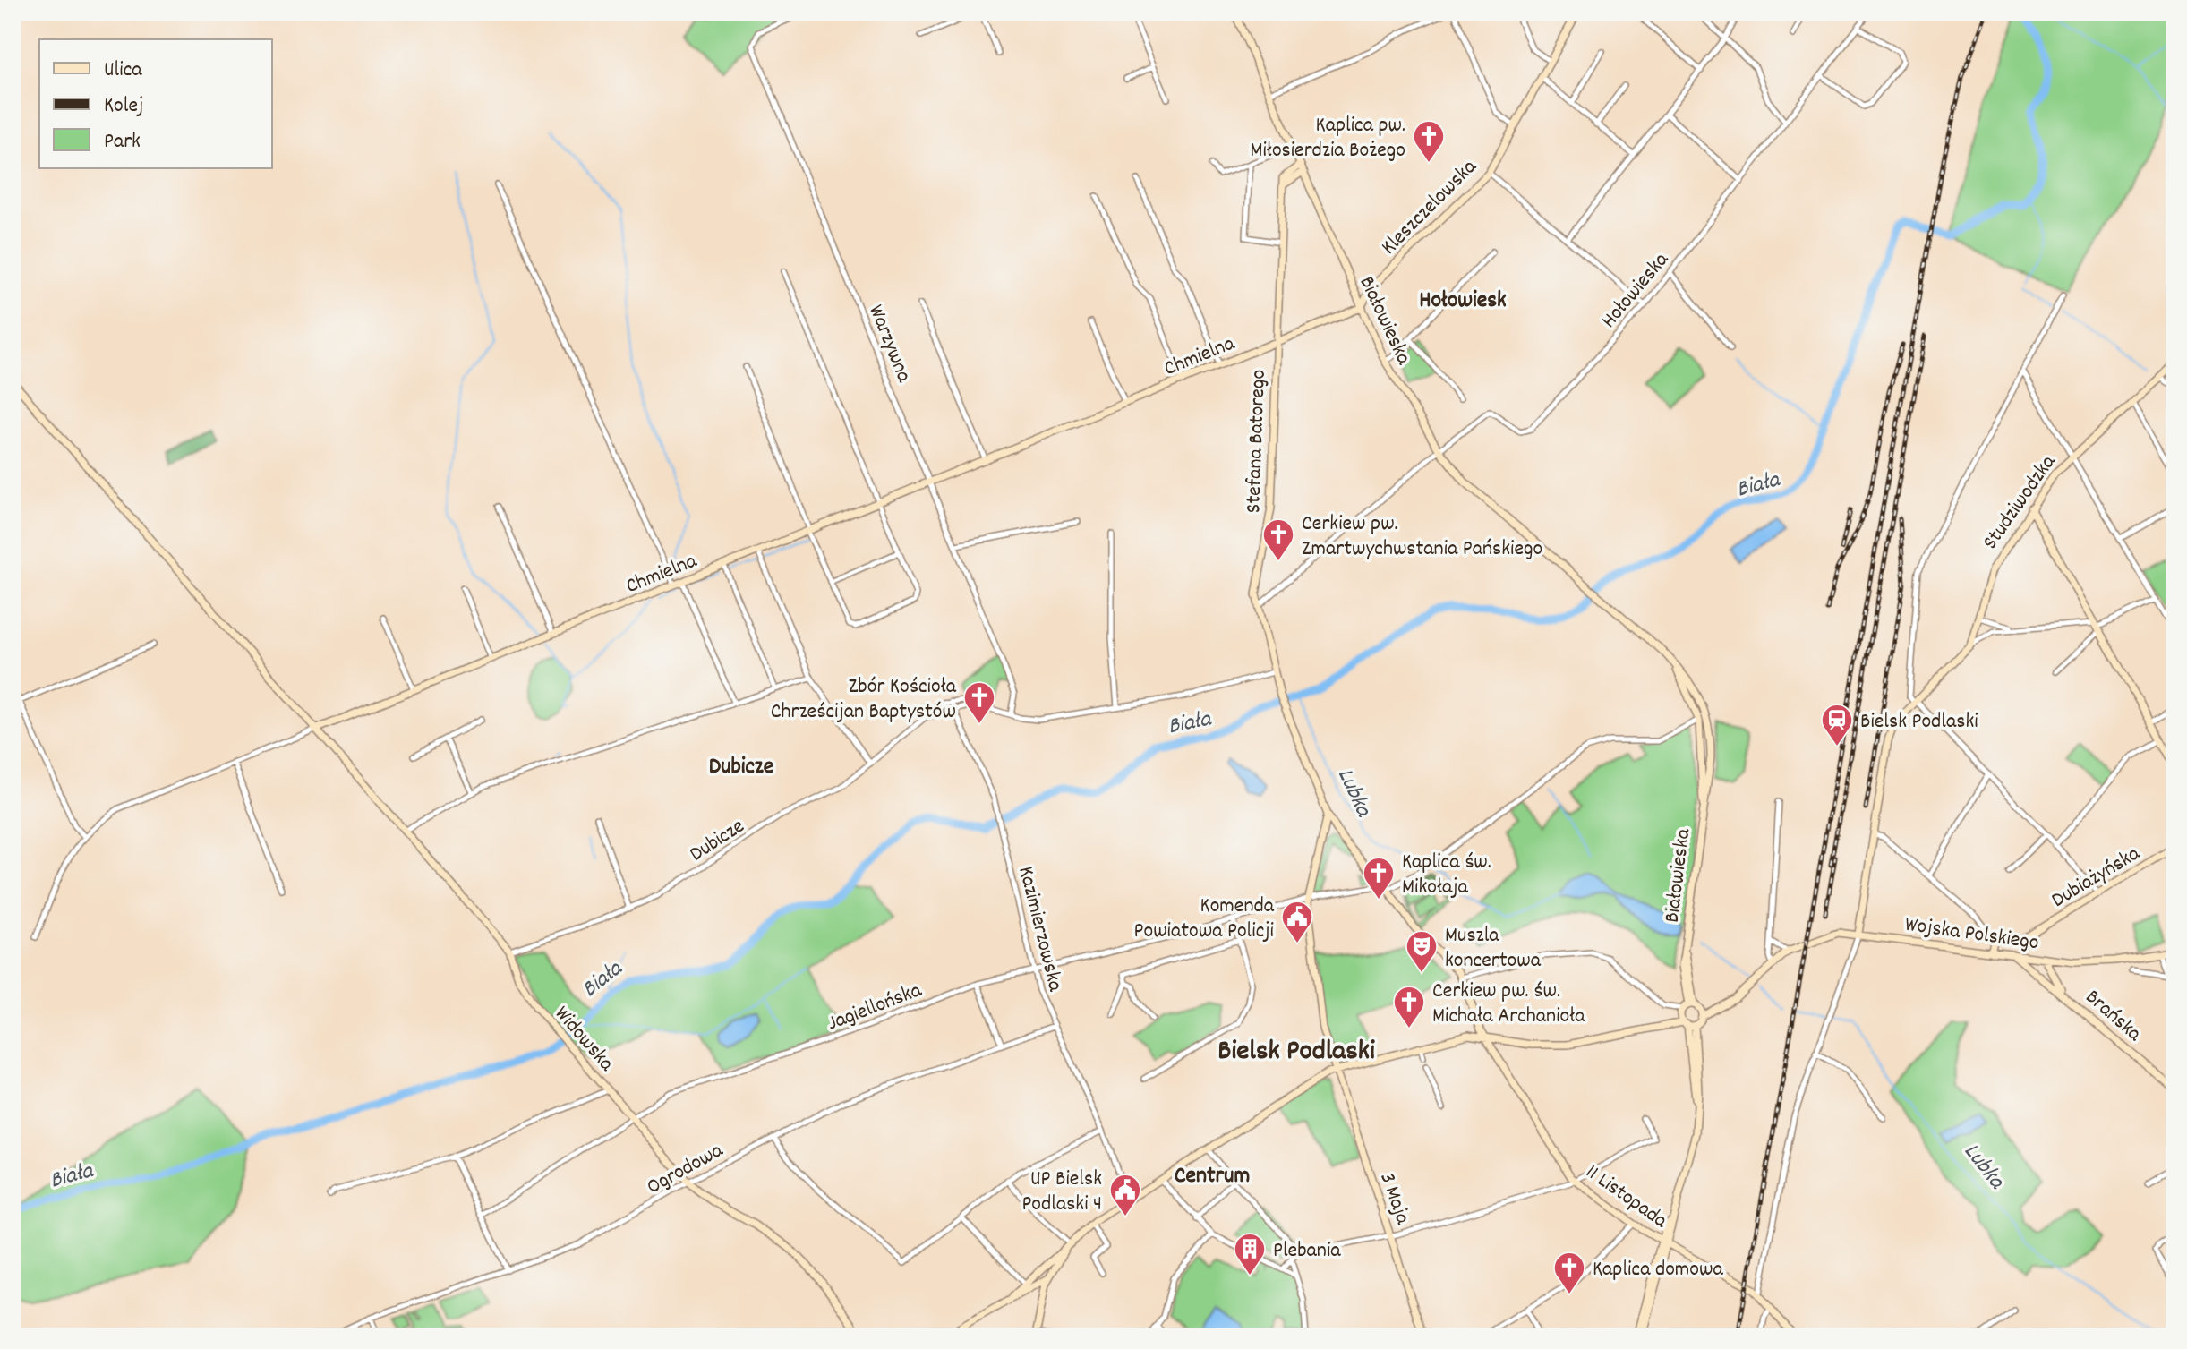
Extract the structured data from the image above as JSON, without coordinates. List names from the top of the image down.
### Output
{
  "streets": {
    "street": [
      "Kleszczelowska",
      "Hołowieska",
      "Białowieska",
      "Warzywna",
      "Chmielna",
      "Stefana Batorego",
      "Studziwodzka",
      "Dubicze",
      "Dubiażyńska",
      "Kazimierzowska",
      "Wojska Polskiego",
      "Jagiellońska",
      "Brańska",
      "Widowska",
      "Ogrodowa",
      "11 Listopada",
      "3 Maja"
    ]
  },
  "crossings": [
    ["Kleszczelowska", "Białowieska"],
    ["Kleszczelowska", "Chmielna"],
    ["Hołowieska", "Białowieska"],
    ["Białowieska", "Chmielna"],
    ["Białowieska", "Stefana Batorego"],
    ["Białowieska", "Wojska Polskiego"],
    ["Białowieska", "Jagiellońska"],
    ["Białowieska", "11 Listopada"],
    ["Warzywna", "Chmielna"],
    ["Warzywna", "Dubicze"],
    ["Chmielna", "Stefana Batorego"],
    ["Chmielna", "Widowska"],
    ["Stefana Batorego", "Dubicze"],
    ["Stefana Batorego", "3 Maja"],
    ["Dubicze", "Kazimierzowska"],
    ["Dubicze", "Widowska"],
    ["Kazimierzowska", "Jagiellońska"],
    ["Kazimierzowska", "Ogrodowa"],
    ["Wojska Polskiego", "Brańska"],
    ["Jagiellońska", "Widowska"],
    ["Jagiellońska", "3 Maja"],
    ["Widowska", "Ogrodowa"]
  ],
  "districts": [
    "Hołowiesk",
    "Dubicze",
    "Bielsk Podlaski",
    "Centrum"
  ],
  "water": ["Biała", "Lubka"],
  "places": {
    "church": [
      "Kaplica pw. Miłosierdzia Bożego",
      "Cerkiew pw. Zmartwychwstania Pańskiego",
      "Zbór Kościoła Chrześcijan Baptystów",
      "Kaplica św. Mikołaja",
      "Cerkiew pw. św. Michała Archanioła",
      "Kaplica domowa"
    ],
    "station": ["Bielsk Podlaski"],
    "public building": ["Komenda Powiatowa Policji", "UP Bielsk Podlaski 4"],
    "theatre": ["Muszla koncertowa"],
    "building": ["Plebania"]
  },
  "legend": ["Ulica", "Kolej", "Park"]
}
